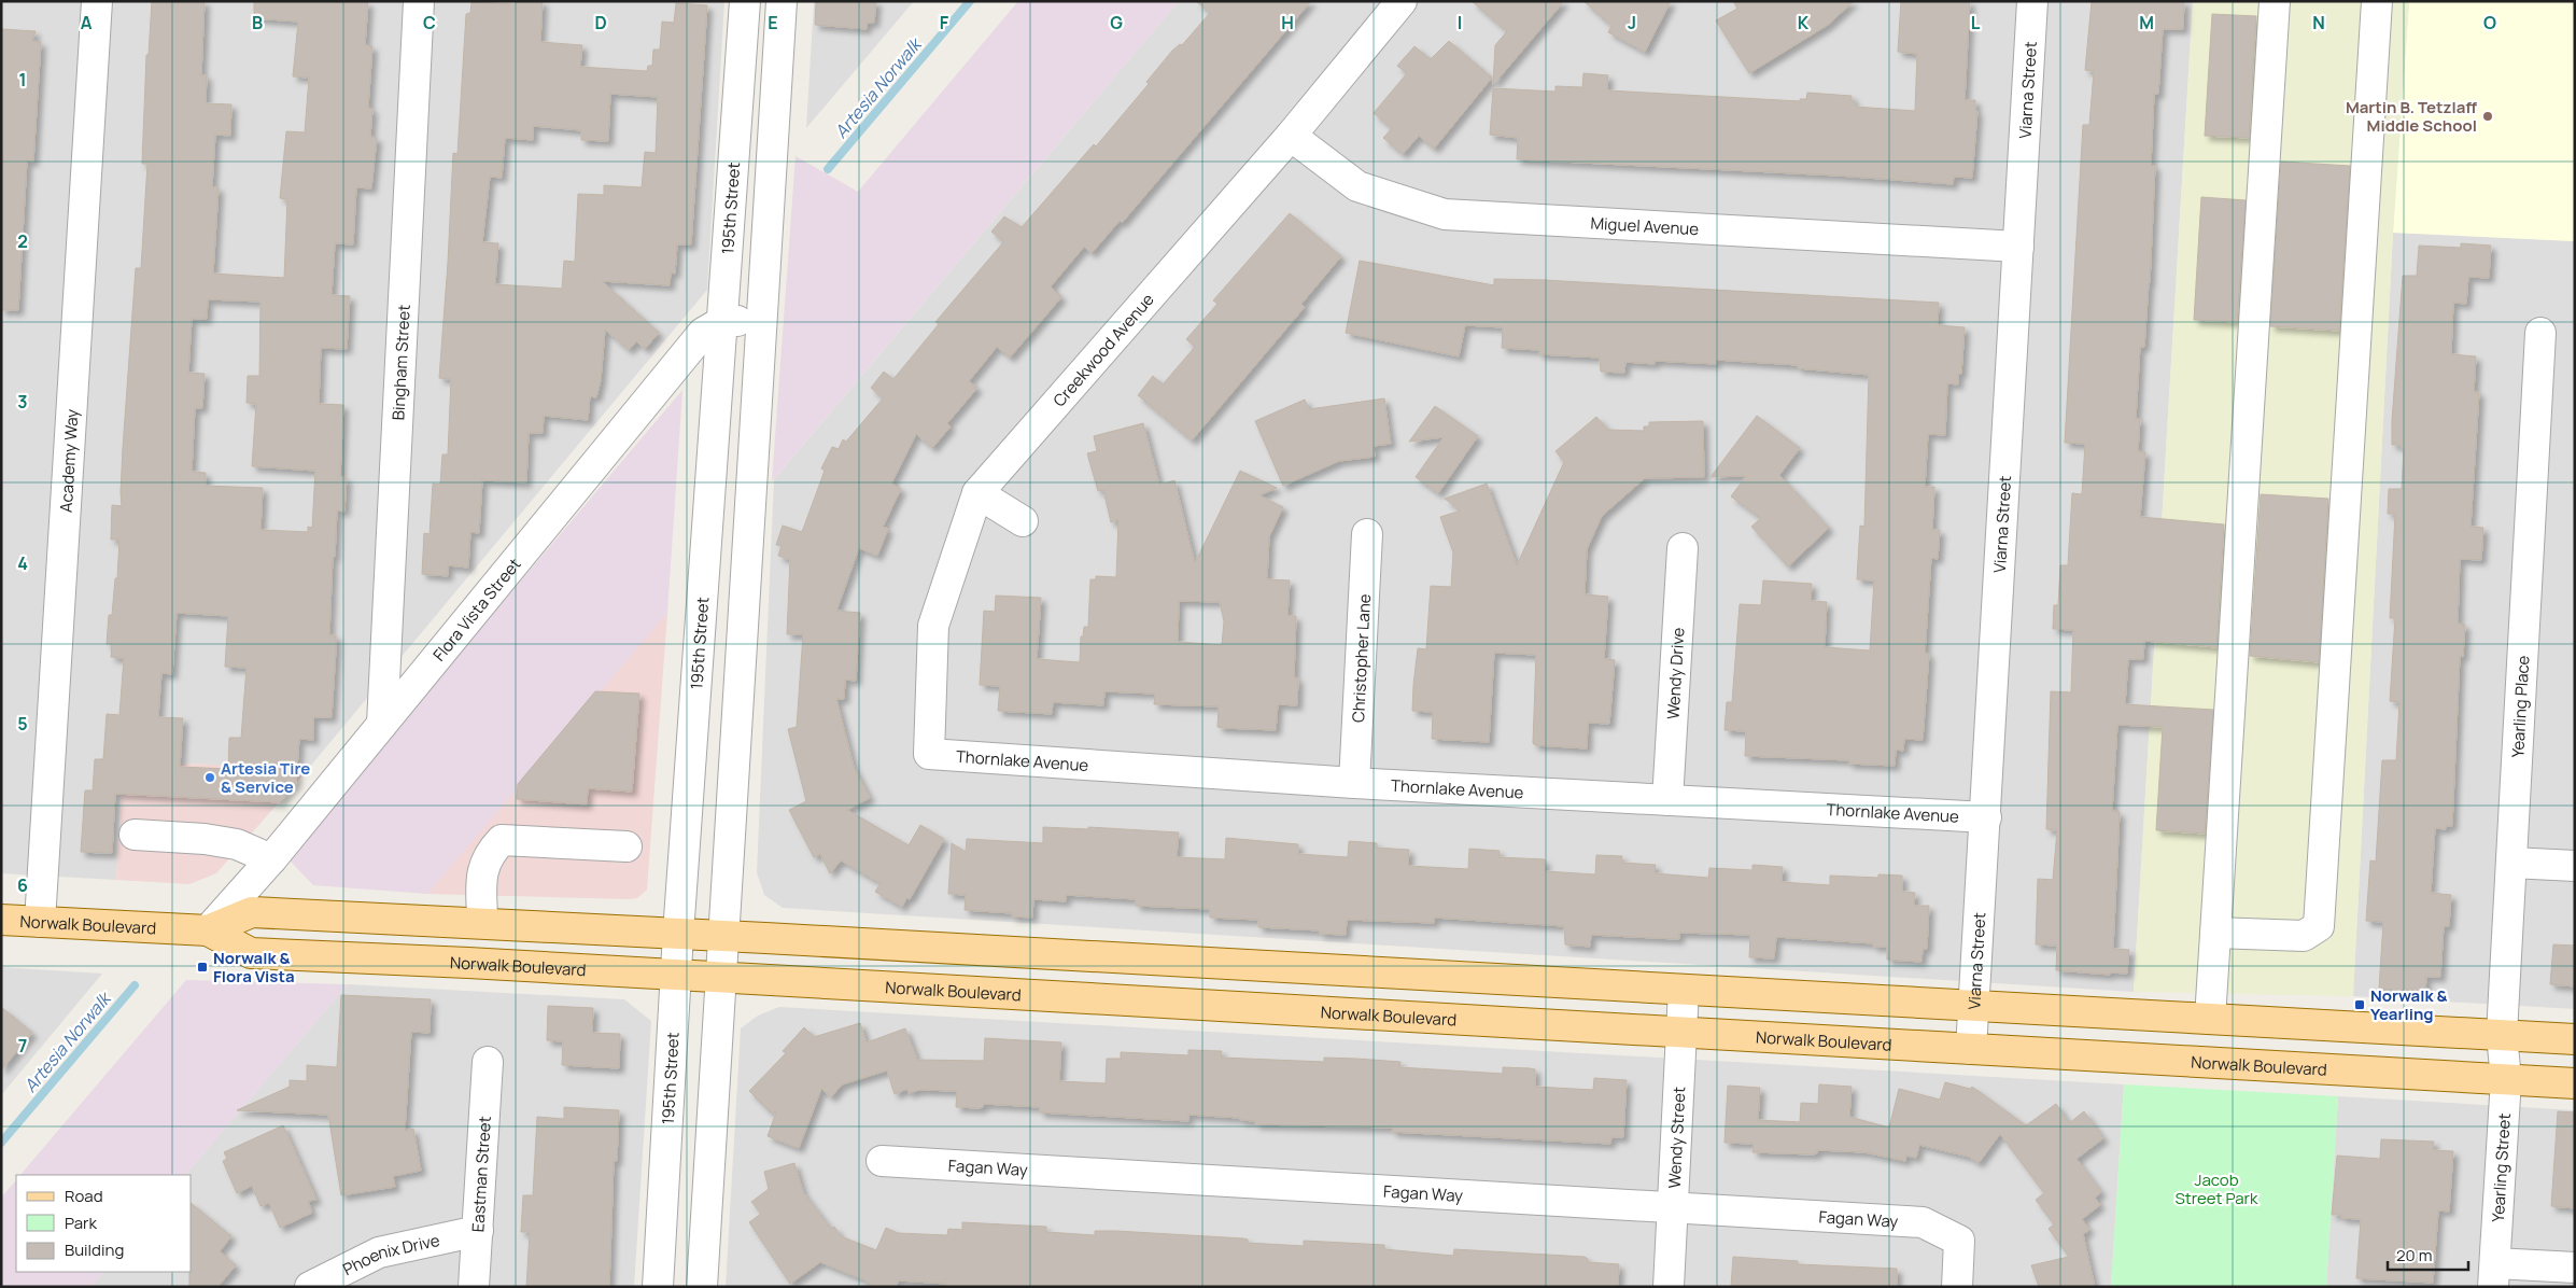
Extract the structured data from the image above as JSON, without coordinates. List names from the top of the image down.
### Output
{
  "streets": {
    "main road": ["Norwalk Boulevard"],
    "street": [
      "Viarna Street",
      "195th Street",
      "Miguel Avenue",
      "Creekwood Avenue",
      "Bingham Street",
      "Academy Way",
      "Flora Vista Street",
      "Christopher Lane",
      "Wendy Drive",
      "Yearling Place",
      "Thornlake Avenue",
      "Wendy Street",
      "Fagan Way",
      "Yearling Street",
      "Eastman Street",
      "Phoenix Drive"
    ]
  },
  "crossings": [
    ["Viarna Street", "Miguel Avenue"],
    ["Viarna Street", "Thornlake Avenue"],
    ["Viarna Street", "Norwalk Boulevard"],
    ["195th Street", "Flora Vista Street"],
    ["195th Street", "Norwalk Boulevard"],
    ["Miguel Avenue", "Creekwood Avenue"],
    ["Creekwood Avenue", "Thornlake Avenue"],
    ["Bingham Street", "Flora Vista Street"],
    ["Academy Way", "Norwalk Boulevard"],
    ["Flora Vista Street", "Norwalk Boulevard"],
    ["Christopher Lane", "Thornlake Avenue"],
    ["Wendy Drive", "Thornlake Avenue"],
    ["Yearling Place", "Norwalk Boulevard"],
    ["Yearling Place", "Yearling Street"],
    ["Norwalk Boulevard", "Wendy Street"],
    ["Norwalk Boulevard", "Yearling Street"],
    ["Wendy Street", "Fagan Way"],
    ["Eastman Street", "Phoenix Drive"]
  ],
  "water": ["Artesia Norwalk"],
  "parks": ["Jacob Street Park"],
  "places": {
    "other": ["Martin B. Tetzlaff Middle School", "Artesia Tire & Service"],
    "transit": ["Norwalk & Flora Vista", "Norwalk & Yearling"]
  },
  "legend": ["Road", "Park", "Building"],
  "scale_bar": "20 m",
  "grid": {
    "columns": [
      "A",
      "B",
      "C",
      "D",
      "E",
      "F",
      "G",
      "H",
      "I",
      "J",
      "K",
      "L",
      "M",
      "N",
      "O"
    ],
    "rows": [
      "1",
      "2",
      "3",
      "4",
      "5",
      "6",
      "7"
    ]
  }
}
